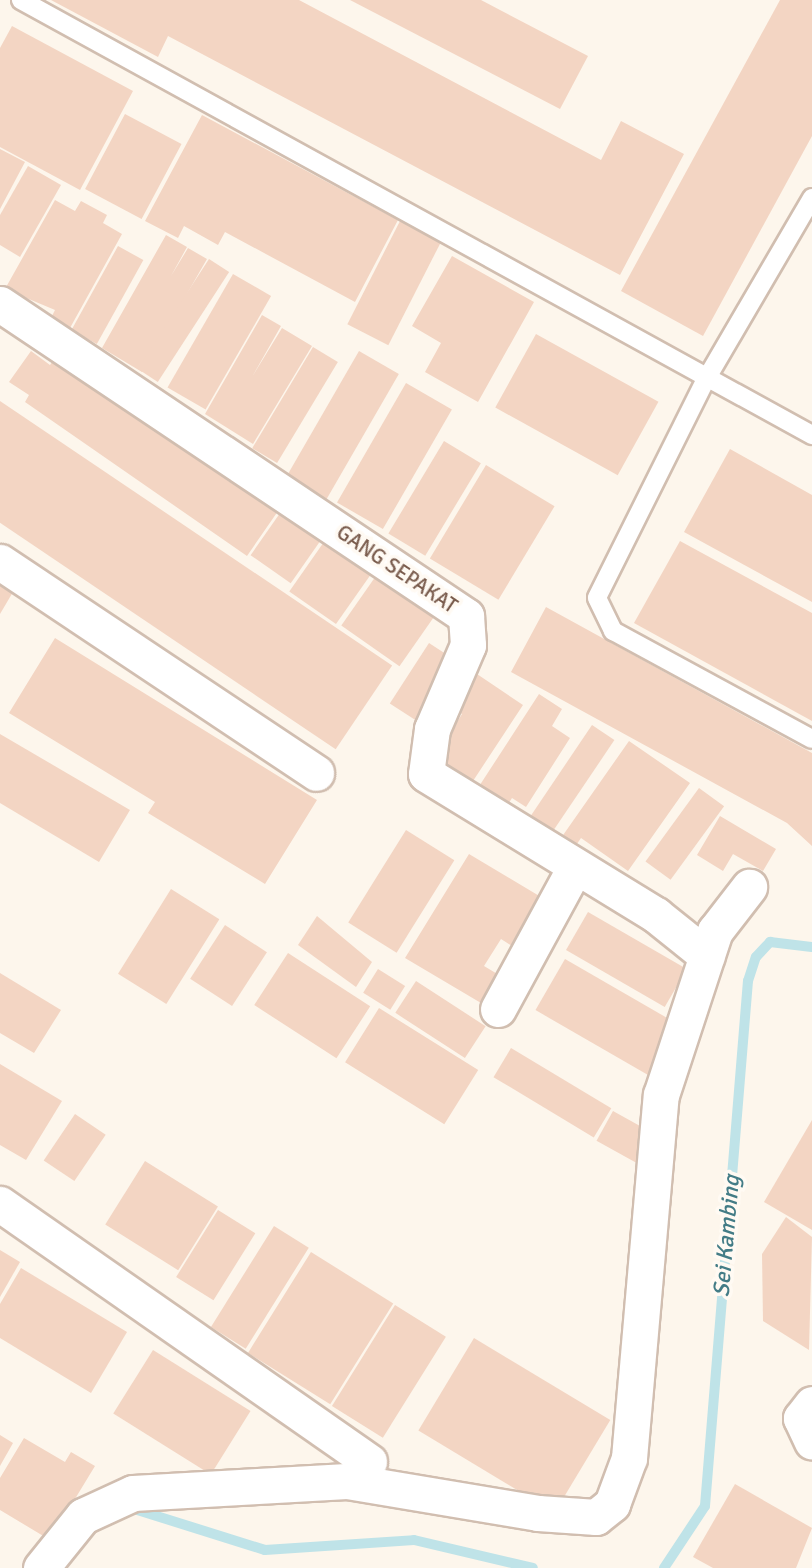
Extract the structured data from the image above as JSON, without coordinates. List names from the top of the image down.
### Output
{
  "streets": {
    "street": ["GANG SEPAKAT"]
  },
  "water": ["Sei Kambing"]
}
